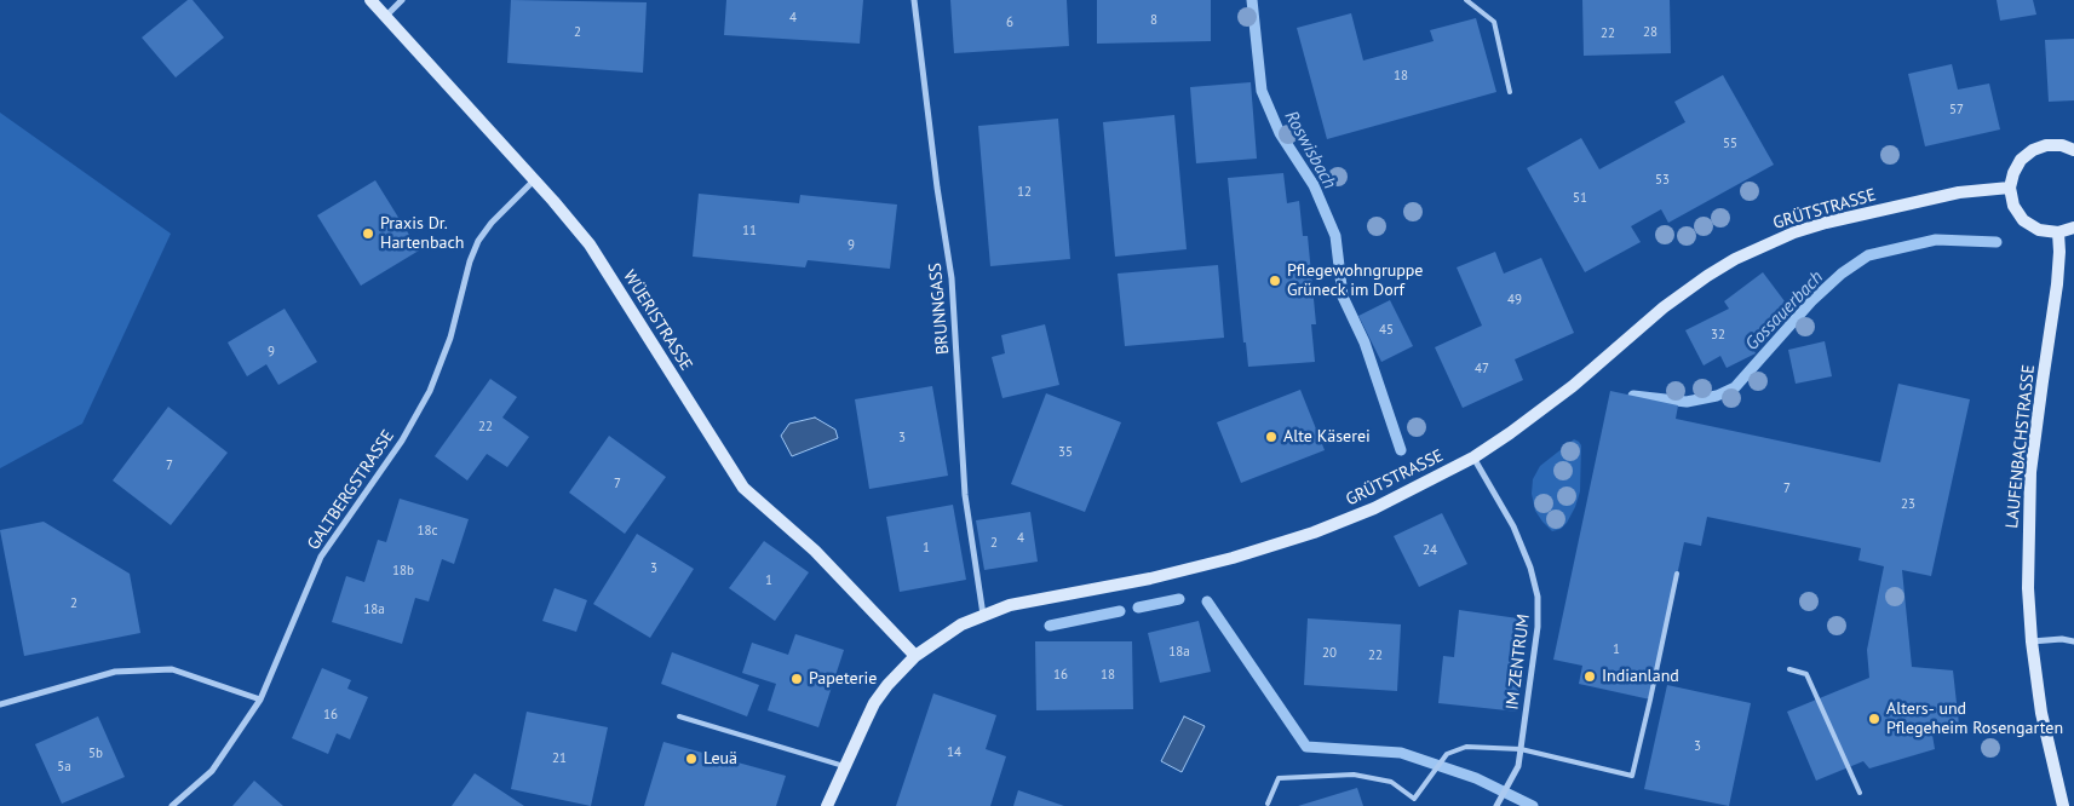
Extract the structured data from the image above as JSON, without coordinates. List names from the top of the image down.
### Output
{
  "streets": {
    "main road": ["GRÜTSTRASSE", "WÜERISTRASSE", "LAUFENBACHSTRASSE"],
    "street": ["BRUNNGASS", "GALTBERGSTRASSE", "IM ZENTRUM"]
  },
  "crossings": [
    ["GRÜTSTRASSE", "BRUNNGASS"],
    ["GRÜTSTRASSE", "WÜERISTRASSE"],
    ["GRÜTSTRASSE", "IM ZENTRUM"],
    ["WÜERISTRASSE", "GALTBERGSTRASSE"]
  ],
  "water": ["Roswisbach", "Gossauerbach"],
  "places": [
    "Praxis Dr. Hartenbach",
    "Pflegewohngruppe Grüneck im Dorf",
    "Alte Käserei",
    "Indianland",
    "Papeterie",
    "Alters- und Pflegeheim Rosengarten",
    "Leuä"
  ],
  "house_numbers": [
    "4",
    "8",
    "6",
    "2",
    "28",
    "22",
    "18",
    "57",
    "55",
    "53",
    "12",
    "51",
    "11",
    "9",
    "49",
    "45",
    "32",
    "9",
    "47",
    "22",
    "3",
    "35",
    "7",
    "7",
    "7",
    "23",
    "18c",
    "4",
    "2",
    "1",
    "24",
    "3",
    "18b",
    "1",
    "2",
    "18a",
    "1",
    "18a",
    "20",
    "22",
    "16",
    "18",
    "16",
    "3",
    "14",
    "5b",
    "21",
    "5a"
  ]
}
